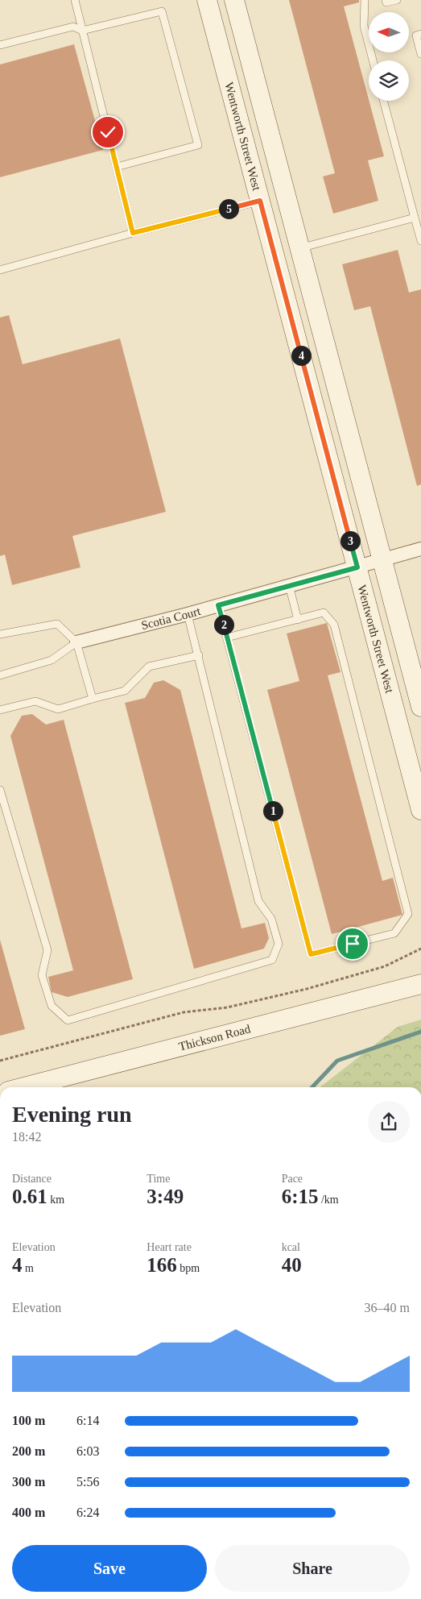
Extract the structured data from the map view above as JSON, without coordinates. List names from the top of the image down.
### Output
{
  "streets": {
    "main road": ["Wentworth Street West", "Thickson Road"],
    "street": ["Scotia Court"]
  },
  "crossings": [
    ["Wentworth Street West", "Scotia Court"]
  ],
  "north": "left",
  "page": {
    "pins": [
      "5",
      "4",
      "3",
      "2",
      "1"
    ],
    "heading": ["Evening run", "18:42"],
    "stats": [
      ["Distance", "0.61 km"],
      ["Time", "3:49"],
      ["Pace", "6:15 /km"],
      ["Elevation", "4 m"],
      ["Heart rate", "166 bpm"],
      ["kcal", "40"]
    ],
    "chart": ["Elevation", "36–40 m"],
    "list": [
      {
        "name": "100 m",
        "note": "6:14"
      },
      {
        "name": "200 m",
        "note": "6:03"
      },
      {
        "name": "300 m",
        "note": "5:56"
      },
      {
        "name": "400 m",
        "note": "6:24"
      }
    ],
    "buttons": ["Save", "Share"]
  }
}
